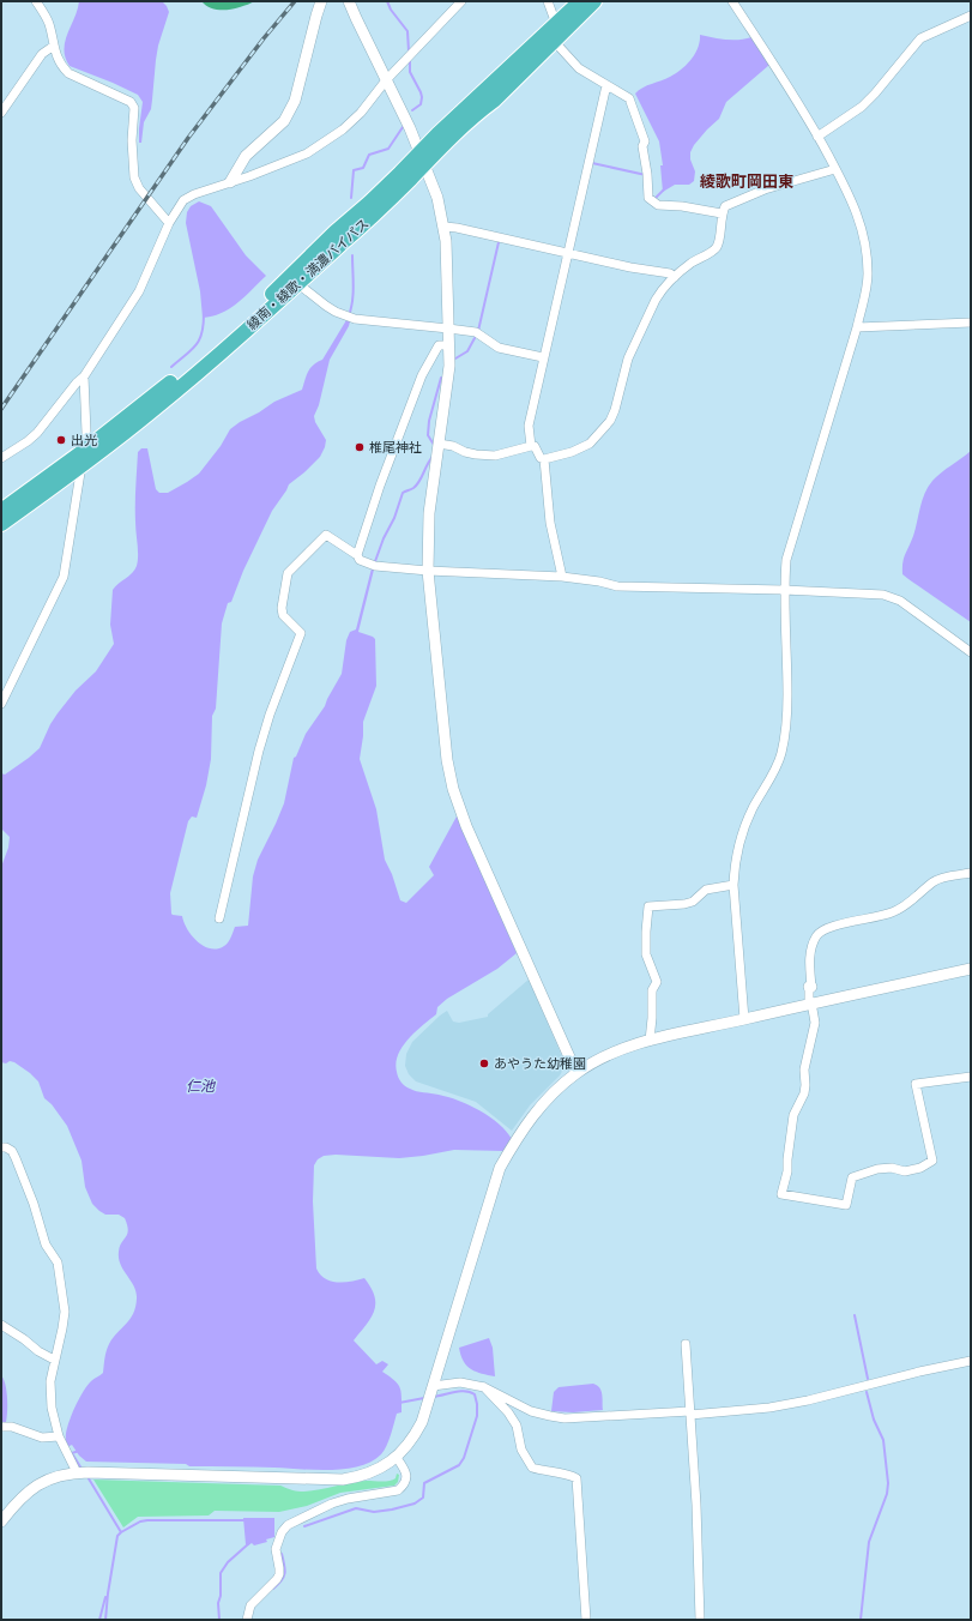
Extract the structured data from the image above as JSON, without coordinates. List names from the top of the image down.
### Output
{
  "streets": {
    "highway": ["綾南・綾歌・満濃バイパス"]
  },
  "districts": ["綾歌町岡田東"],
  "water": ["仁池"],
  "places": ["出光", "椎尾神社", "あやうた幼稚園"]
}
